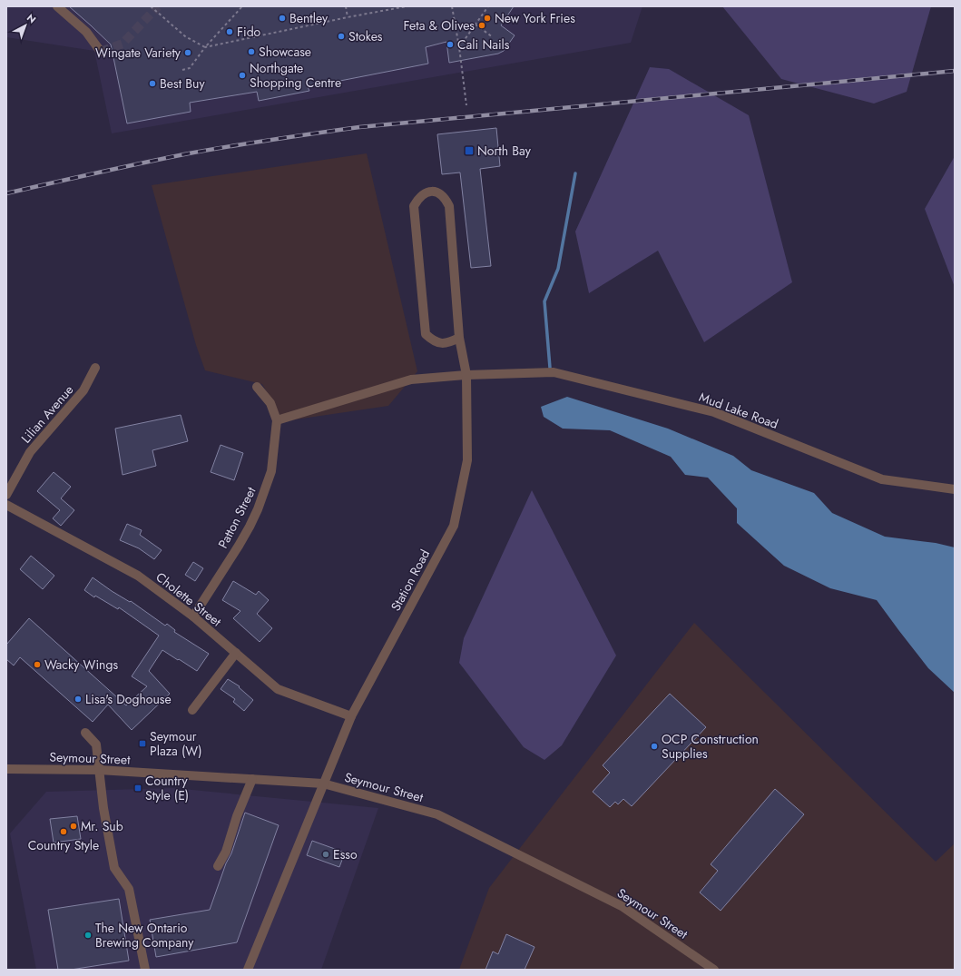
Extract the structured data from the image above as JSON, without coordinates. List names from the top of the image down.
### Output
{
  "streets": {
    "street": [
      "Mud Lake Road",
      "Lilian Avenue",
      "Patton Street",
      "Station Road",
      "Cholette Street",
      "Seymour Street"
    ]
  },
  "crossings": [
    ["Mud Lake Road", "Station Road"],
    ["Patton Street", "Cholette Street"],
    ["Station Road", "Cholette Street"],
    ["Station Road", "Seymour Street"]
  ],
  "places": {
    "other": [
      "Bentley",
      "New York Fries",
      "Feta & Olives",
      "Fido",
      "Stokes",
      "Cali Nails",
      "Showcase",
      "Wingate Variety",
      "Northgate Shopping Centre",
      "Best Buy",
      "Wacky Wings",
      "Lisa's Doghouse",
      "OCP Construction Supplies",
      "Mr. Sub",
      "Country Style",
      "Esso",
      "The New Ontario Brewing Company"
    ],
    "transit": ["North Bay", "Seymour Plaza (W)", "Country Style (E)"]
  },
  "north": "top right"
}
